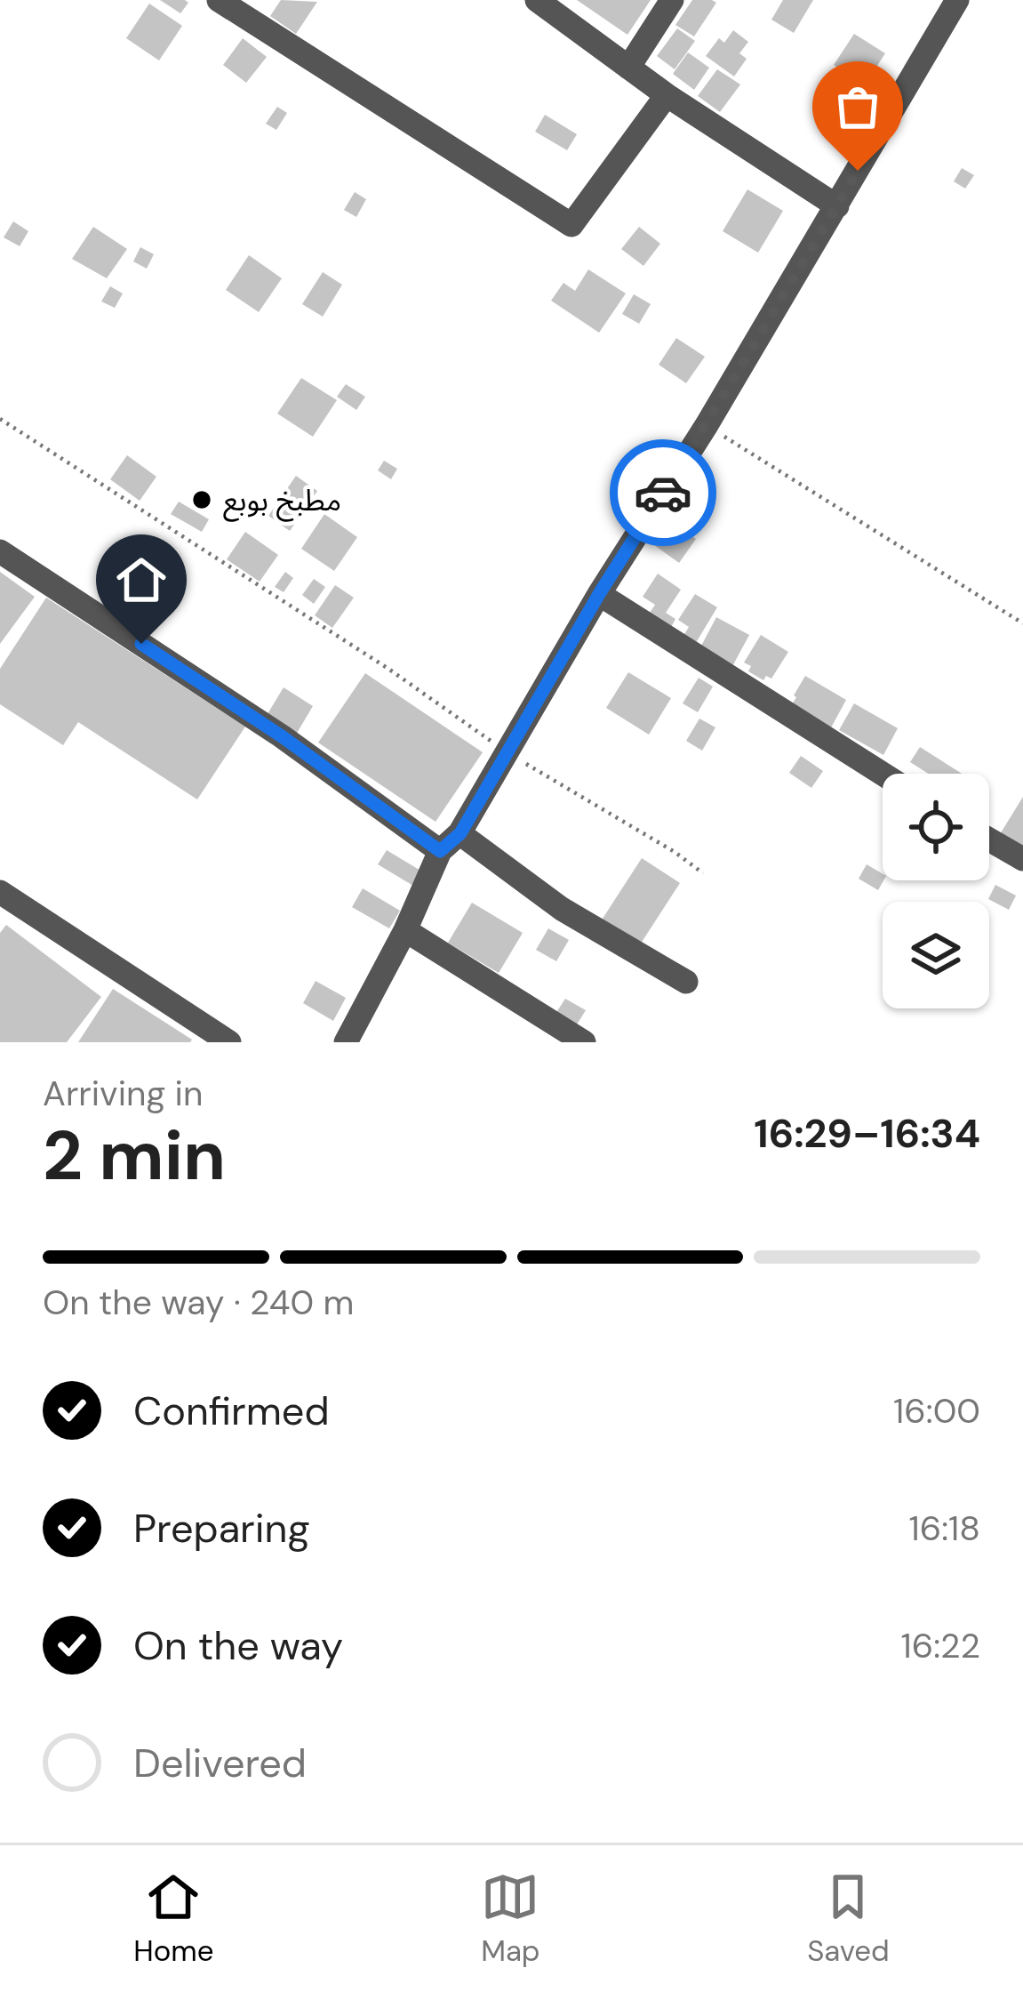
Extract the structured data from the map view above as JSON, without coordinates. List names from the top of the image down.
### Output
{
  "places": ["مطبخ بوبع"],
  "page": {
    "heading": ["2 min", "Arriving in", "16:29–16:34"],
    "bar": "On the way · 240 m",
    "list": [
      ["Confirmed", "16:00"],
      ["Preparing", "16:18"],
      ["On the way", "16:22"],
      "Delivered"
    ],
    "tabs": ["Home", "Map", "Saved"]
  }
}
